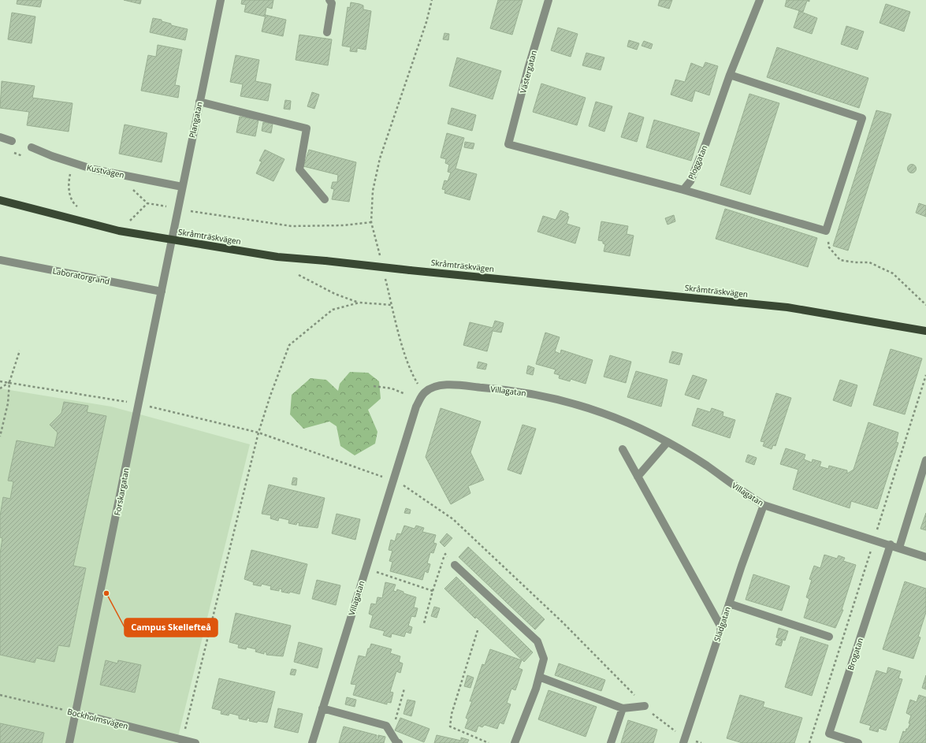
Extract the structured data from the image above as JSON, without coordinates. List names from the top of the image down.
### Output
{
  "streets": {
    "main road": ["Skråmträskvägen"],
    "street": [
      "Västergatan",
      "Plangatan",
      "Ploggatan",
      "Kustvägen",
      "Laboratorgränd",
      "Villagatan",
      "Forskargatan",
      "Slädgatan",
      "Brogatan",
      "Bockholmsvägen"
    ]
  },
  "crossings": [
    ["Västergatan", "Ploggatan"],
    ["Plangatan", "Kustvägen"],
    ["Plangatan", "Skråmträskvägen"],
    ["Plangatan", "Forskargatan"],
    ["Skråmträskvägen", "Forskargatan"],
    ["Laboratorgränd", "Forskargatan"],
    ["Villagatan", "Slädgatan"],
    ["Villagatan", "Brogatan"],
    ["Forskargatan", "Bockholmsvägen"]
  ],
  "places": ["Campus Skellefteå"]
}
